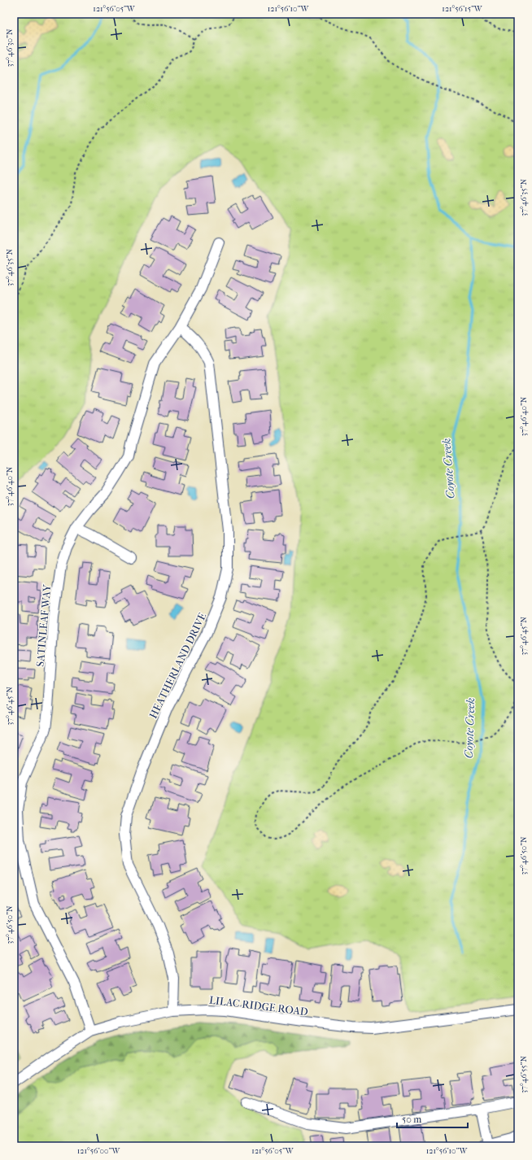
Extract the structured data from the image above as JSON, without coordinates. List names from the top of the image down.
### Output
{
  "streets": {
    "street": ["SATINLEAF WAY", "HEATHERLAND DRIVE", "LILAC RIDGE ROAD"]
  },
  "crossings": [
    ["SATINLEAF WAY", "HEATHERLAND DRIVE"],
    ["SATINLEAF WAY", "LILAC RIDGE ROAD"],
    ["HEATHERLAND DRIVE", "LILAC RIDGE ROAD"]
  ],
  "water": ["Coyote Creek"],
  "scale_bar": "50 m",
  "coordinates": [
    "121°56'05\"W",
    "121°56'10\"W",
    "121°56'15\"W",
    "37°46'30\"N",
    "37°46'35\"N",
    "37°46'40\"N",
    "37°46'45\"N",
    "37°46'50\"N",
    "37°46'55\"N",
    "121°56'00\"W"
  ]
}
